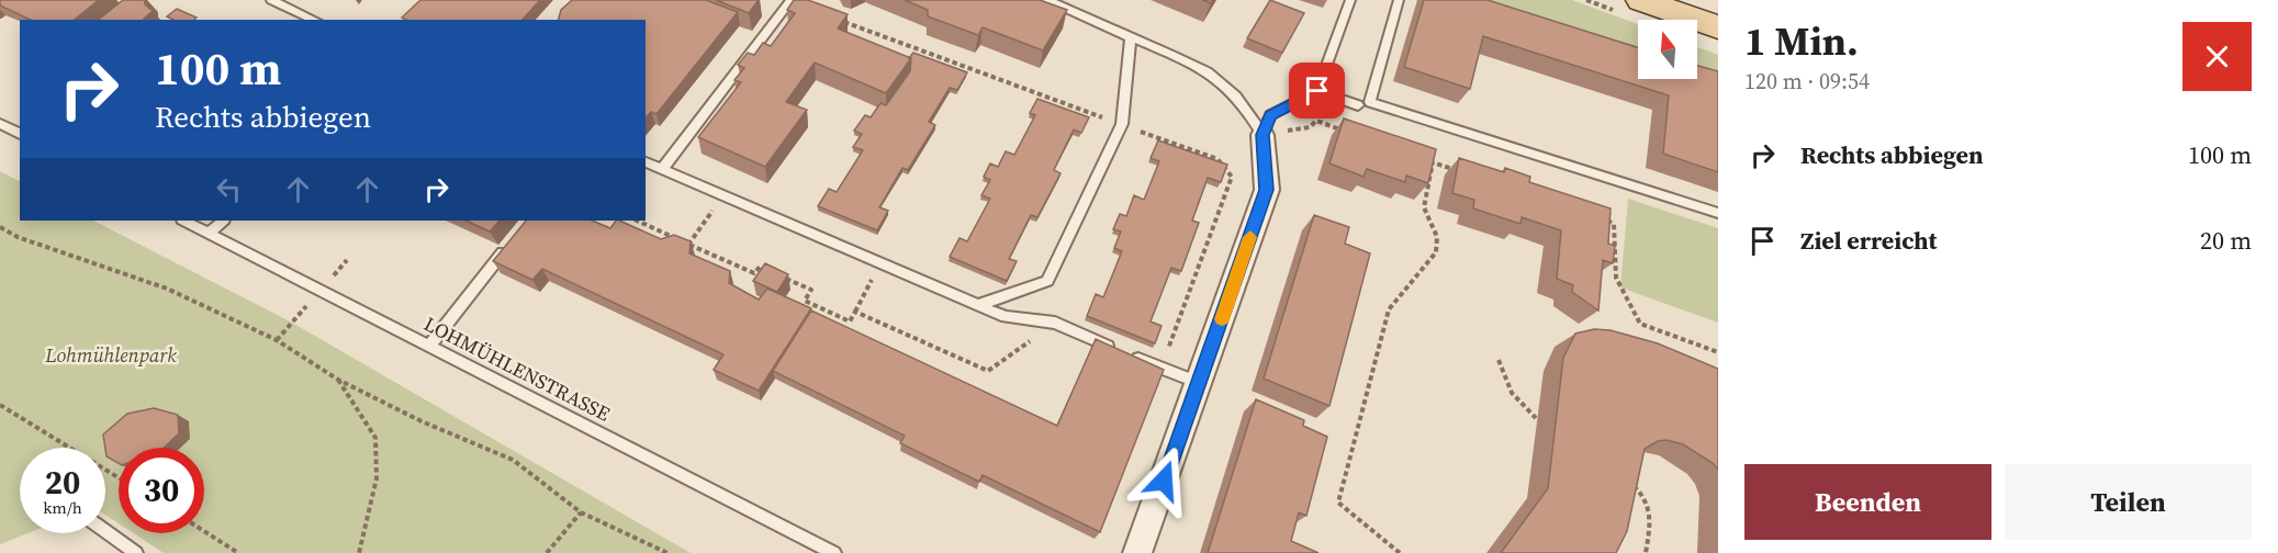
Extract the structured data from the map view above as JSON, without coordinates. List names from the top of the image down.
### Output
{
  "streets": {
    "lane": ["LOHMÜHLENSTRASSE"]
  },
  "parks": ["Lohmühlenpark"],
  "north": "top",
  "page": {
    "heading": ["1 Min.", "120 m · 09:54"],
    "turn": ["100 m", "Rechts abbiegen"],
    "list": [
      {
        "name": "Rechts abbiegen",
        "value": "100 m"
      },
      {
        "name": "Ziel erreicht",
        "value": "20 m"
      }
    ],
    "speed": "20 km/h",
    "limit": "30",
    "buttons": ["Beenden", "Teilen"]
  }
}
